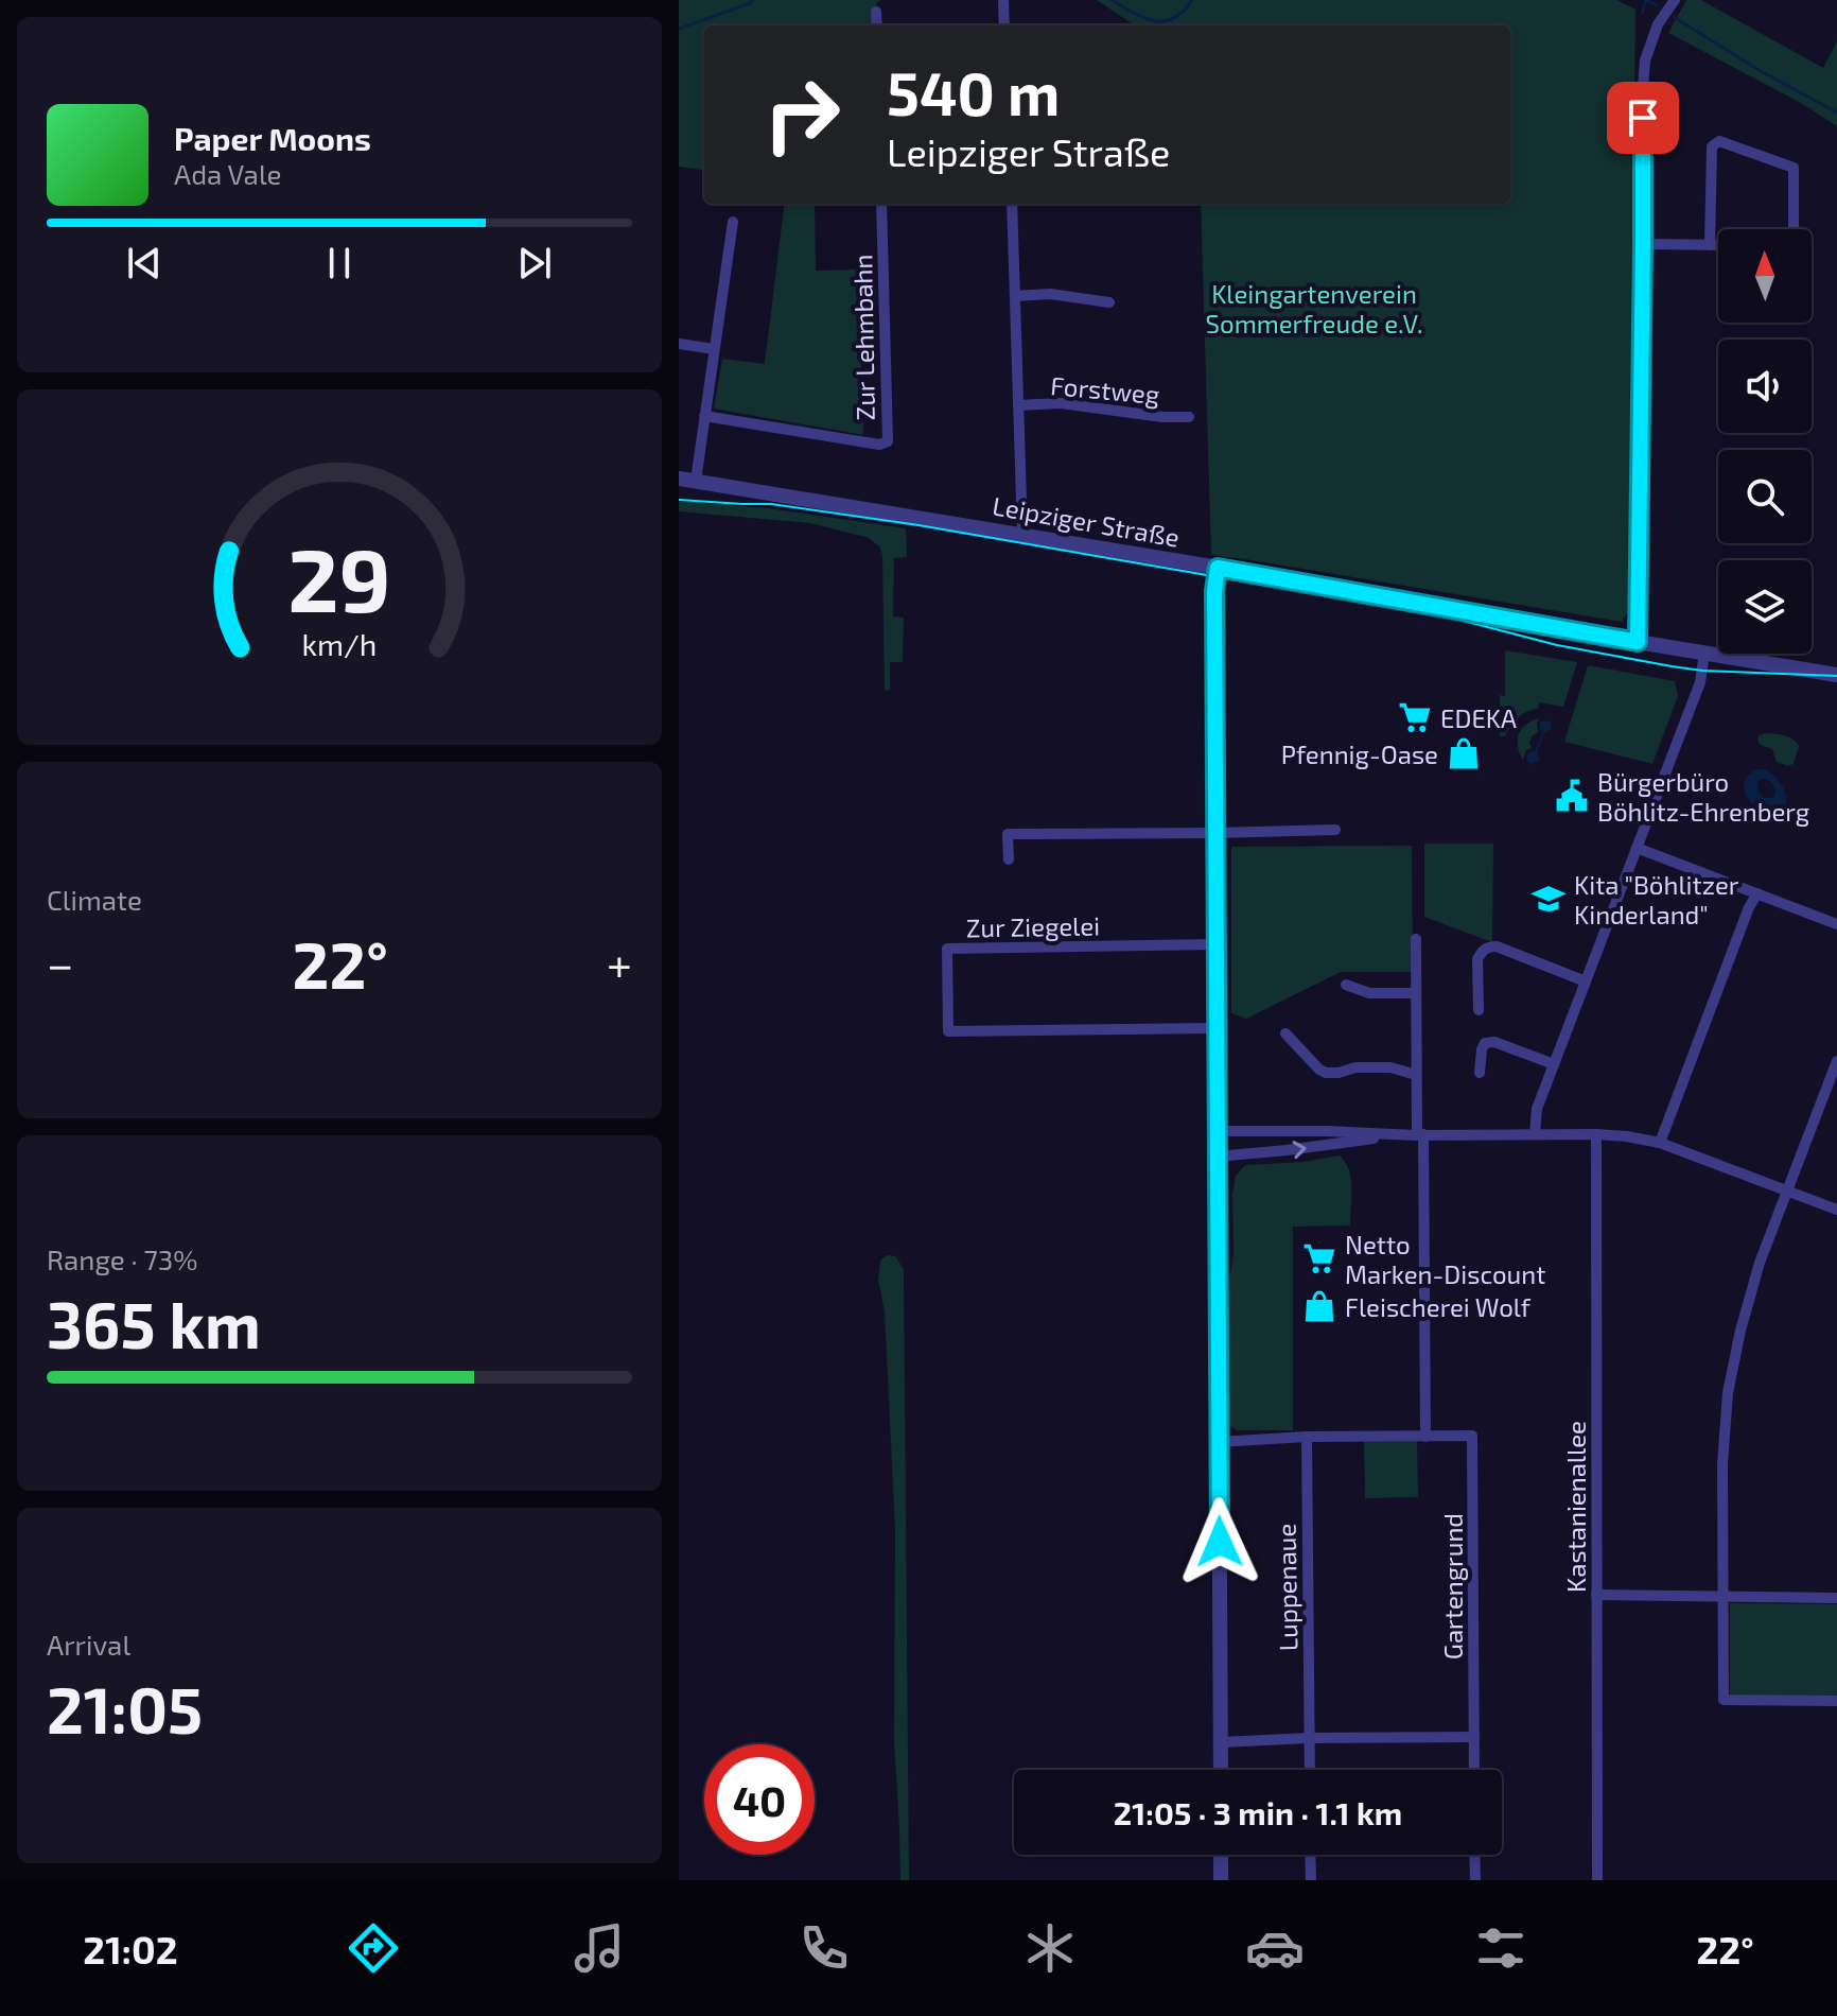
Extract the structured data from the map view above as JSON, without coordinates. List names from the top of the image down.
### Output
{
  "streets": {
    "street": [
      "Zur Lehmbahn",
      "Forstweg",
      "Leipziger Straße",
      "Zur Ziegelei",
      "Kastanienallee",
      "Gartengrund",
      "Luppenaue"
    ]
  },
  "crossings": [
    ["Forstweg", "Leipziger Straße"],
    ["Gartengrund", "Luppenaue"]
  ],
  "parks": ["Kleingartenverein Sommerfreude e.V."],
  "places": {
    "supermarket": ["EDEKA", "Netto Marken-Discount"],
    "shop": ["Pfennig-Oase", "Fleischerei Wolf"],
    "public building": ["Bürgerbüro Böhlitz-Ehrenberg"],
    "school or university": ["Kita \"Böhlitzer Kinderland\""]
  },
  "north": "top",
  "page": {
    "turn": ["540 m", "Leipziger Straße"],
    "song": ["Paper Moons", "Ada Vale"],
    "tile": [
      "Climate",
      ["Range · 73%", "365 km"],
      ["Arrival", "21:05"]
    ],
    "heat": ["−", "22°", "+"],
    "limit": "40",
    "trip": "21:05 · 3 min · 1.1 km",
    "tabs": ["21:02", "22°"],
    "gauge": ["29", "km/h"]
  }
}
